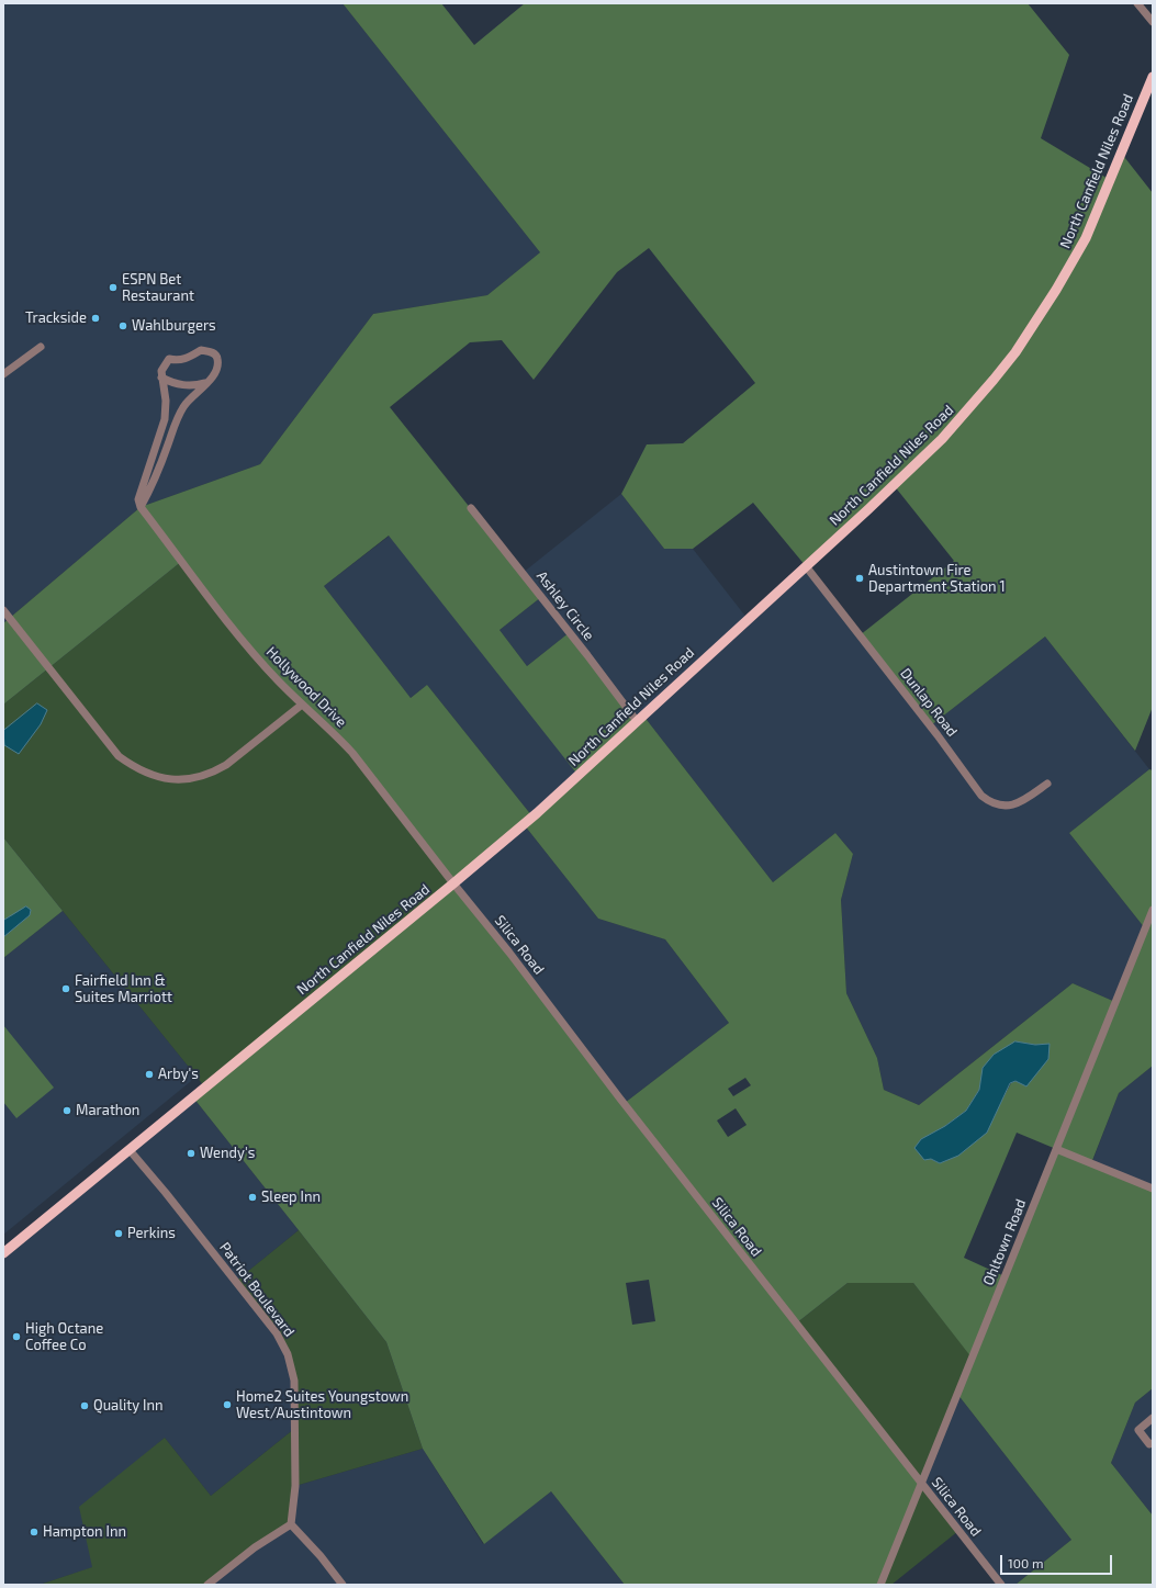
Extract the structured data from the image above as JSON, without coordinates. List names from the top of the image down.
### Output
{
  "streets": {
    "main road": ["North Canfield Niles Road"],
    "street": [
      "Ashley Circle",
      "Hollywood Drive",
      "Dunlap Road",
      "Silica Road",
      "Ohltown Road",
      "Patriot Boulevard"
    ]
  },
  "crossings": [
    ["North Canfield Niles Road", "Ashley Circle"],
    ["North Canfield Niles Road", "Hollywood Drive"],
    ["North Canfield Niles Road", "Dunlap Road"],
    ["North Canfield Niles Road", "Silica Road"],
    ["North Canfield Niles Road", "Patriot Boulevard"],
    ["Hollywood Drive", "Silica Road"],
    ["Silica Road", "Ohltown Road"]
  ],
  "places": [
    "ESPN Bet Restaurant",
    "Trackside",
    "Wahlburgers",
    "Austintown Fire Department Station 1",
    "Fairfield Inn & Suites Marriott",
    "Arby's",
    "Marathon",
    "Wendy's",
    "Sleep Inn",
    "Perkins",
    "High Octane Coffee Co",
    "Home2 Suites Youngstown West/Austintown",
    "Quality Inn",
    "Hampton Inn"
  ],
  "scale_bar": "100 m"
}
